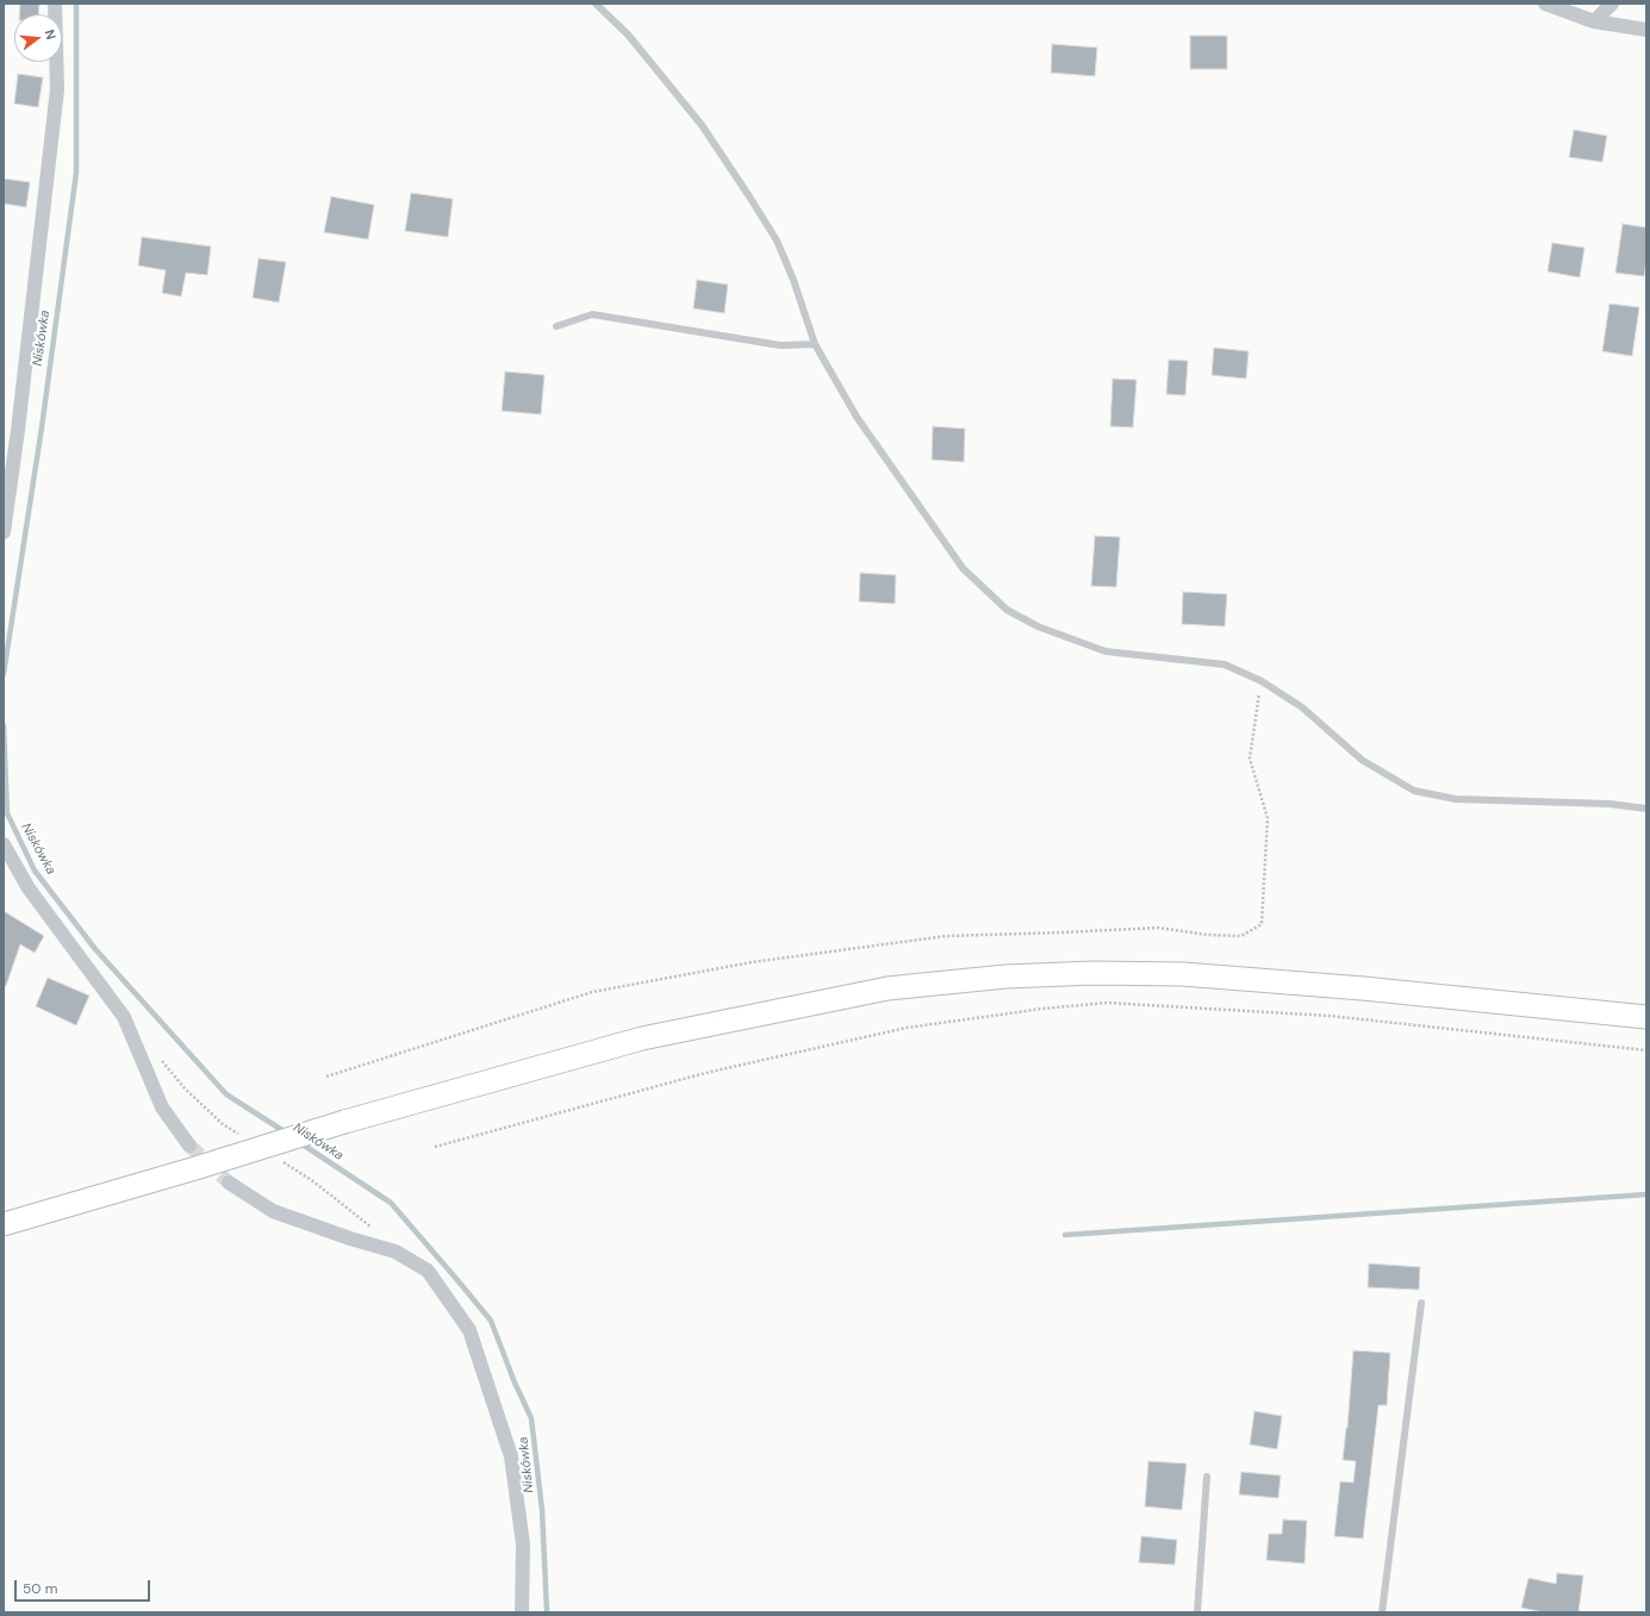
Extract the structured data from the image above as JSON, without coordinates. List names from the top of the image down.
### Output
{
  "water": ["Niskówka"],
  "scale_bar": "50 m",
  "north": "right"
}
